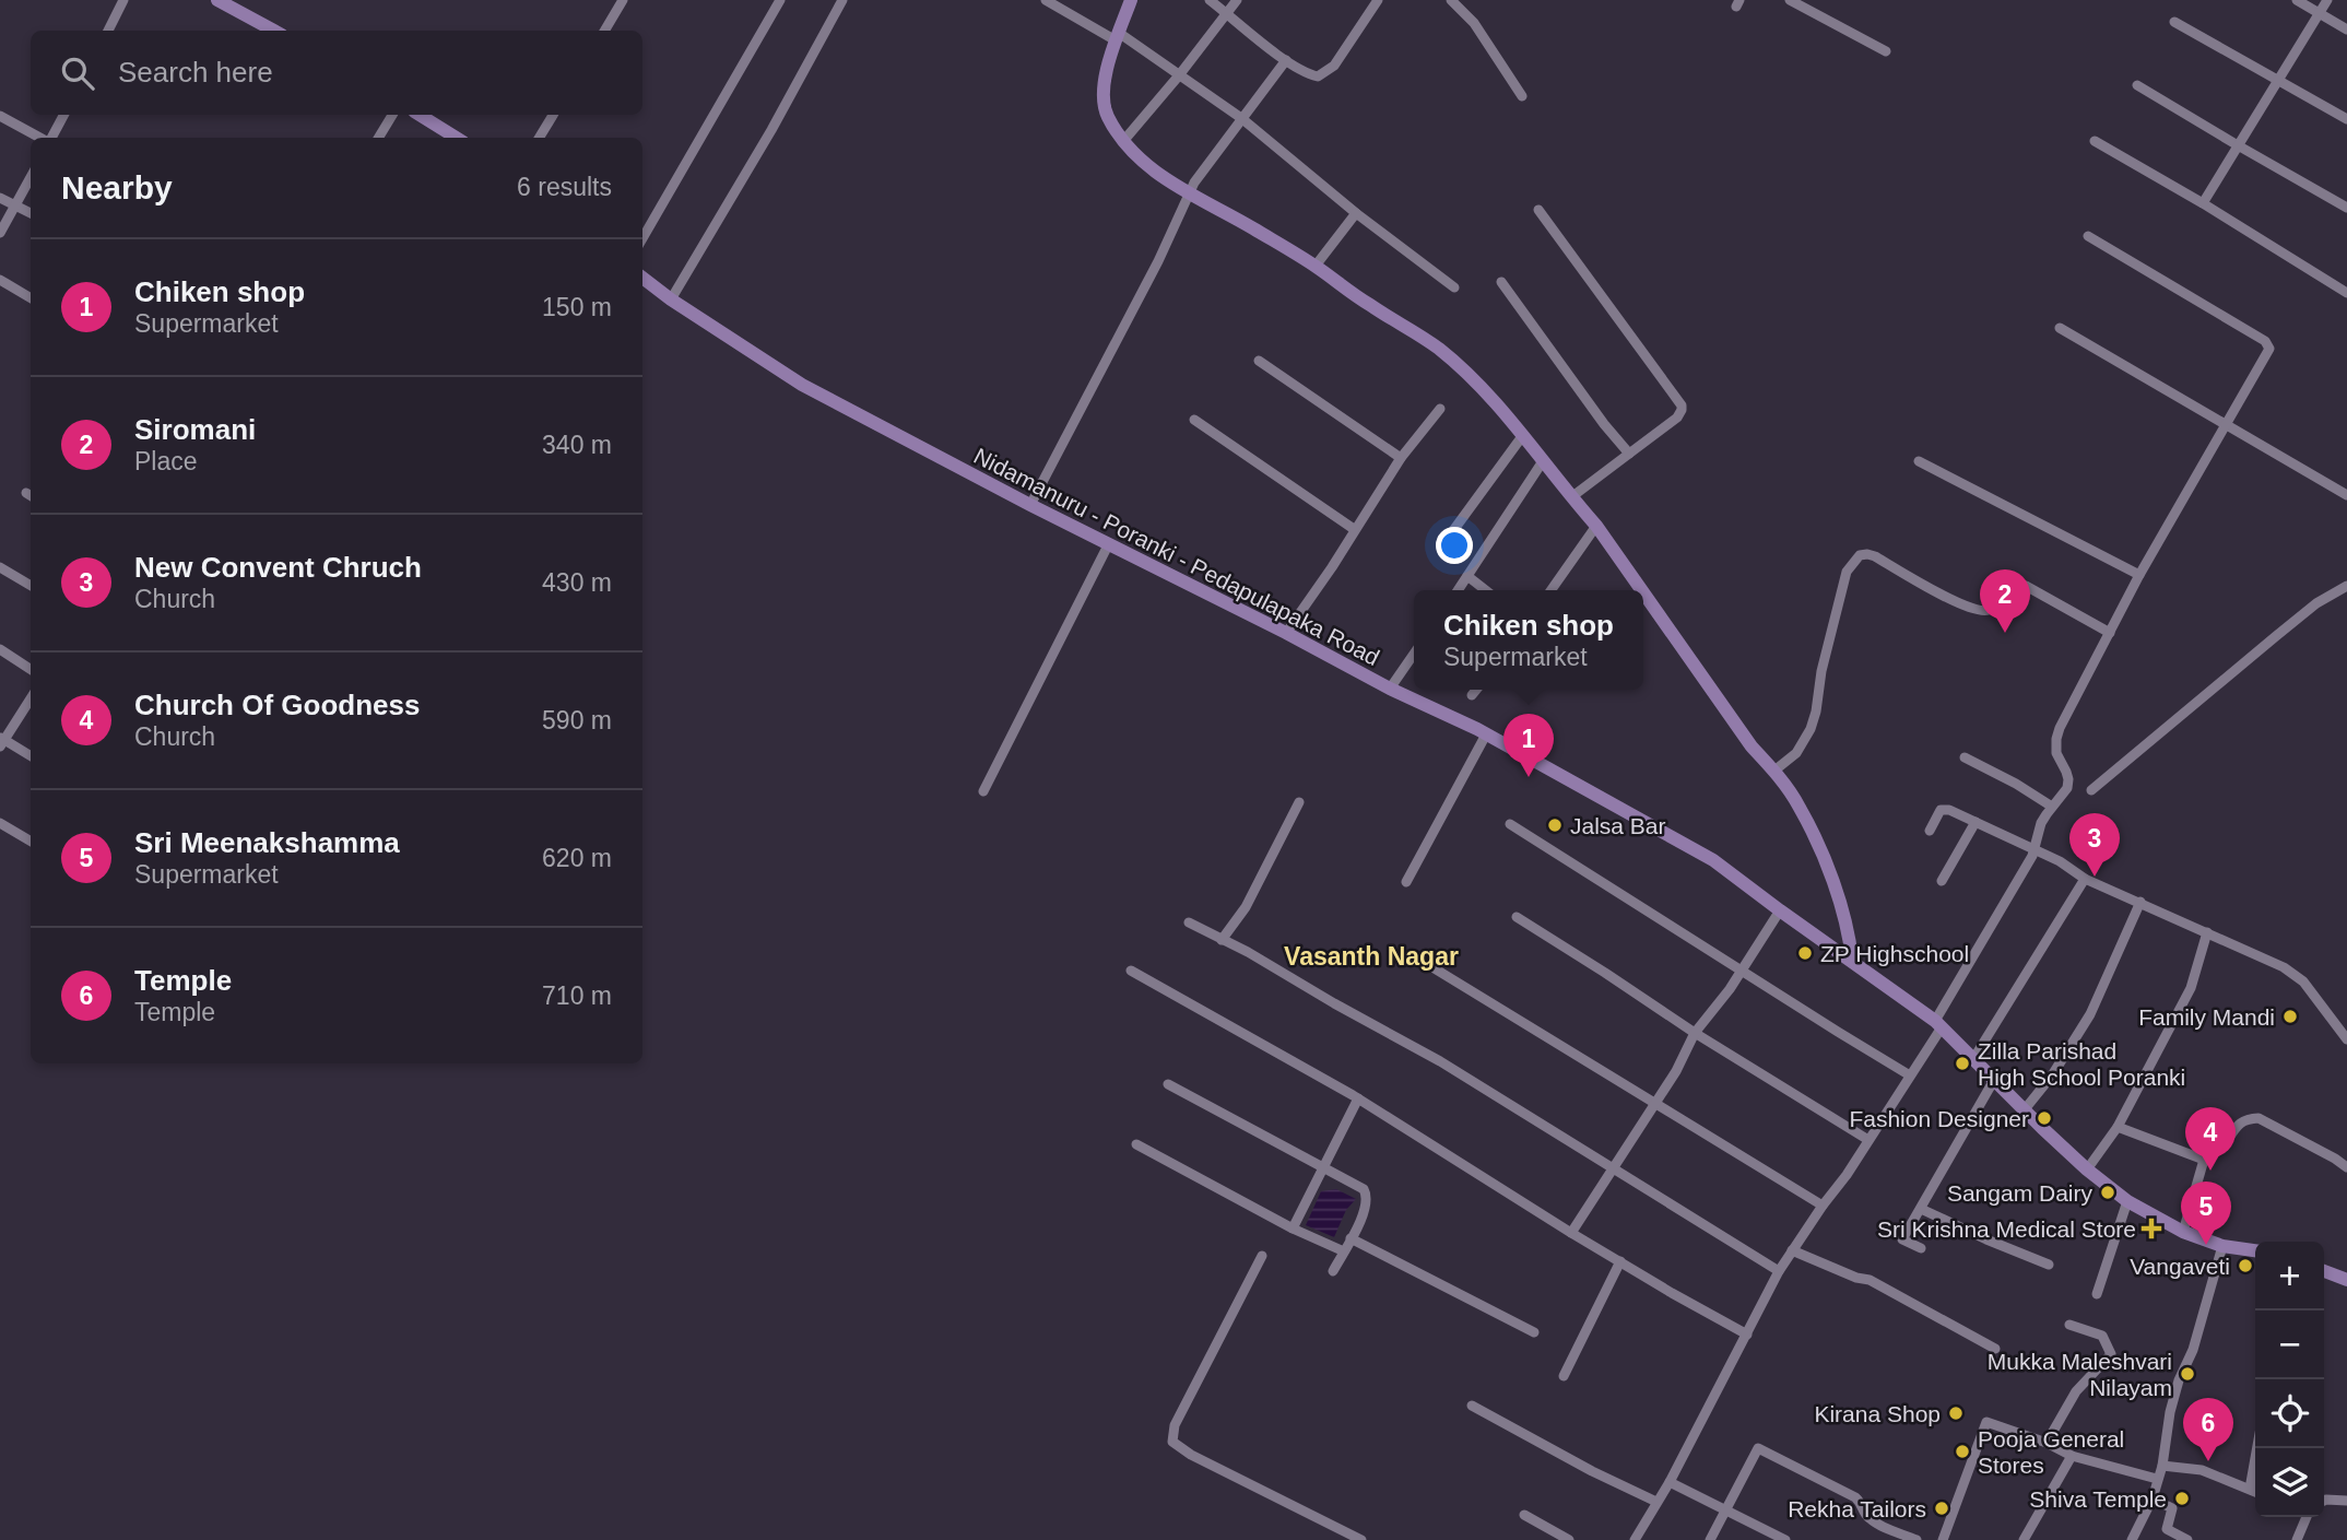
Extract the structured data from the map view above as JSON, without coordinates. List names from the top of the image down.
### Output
{
  "streets": {
    "main road": ["Nidamanuru - Poranki - Pedapulapaka Road"]
  },
  "districts": ["Vasanth Nagar"],
  "places": {
    "other": [
      "Jalsa Bar",
      "ZP Highschool",
      "Family Mandi",
      "Zilla Parishad High School Poranki",
      "Fashion Designer",
      "Sangam Dairy",
      "Vangaveti",
      "Mukka Maleshvari Nilayam",
      "Kirana Shop",
      "Pooja General Stores",
      "Shiva Temple",
      "Rekha Tailors"
    ],
    "health": ["Sri Krishna Medical Store"]
  },
  "page": {
    "search": "Search here",
    "heading": ["Nearby", "6 results"],
    "list": [
      {
        "mark": "1",
        "name": "Chiken shop",
        "note": "Supermarket",
        "value": "150 m"
      },
      {
        "mark": "2",
        "name": "Siromani",
        "note": "Place",
        "value": "340 m"
      },
      {
        "mark": "3",
        "name": "New Convent Chruch",
        "note": "Church",
        "value": "430 m"
      },
      {
        "mark": "4",
        "name": "Church Of Goodness",
        "note": "Church",
        "value": "590 m"
      },
      {
        "mark": "5",
        "name": "Sri Meenakshamma",
        "note": "Supermarket",
        "value": "620 m"
      },
      {
        "mark": "6",
        "name": "Temple",
        "note": "Temple",
        "value": "710 m"
      }
    ],
    "pins": [
      "2",
      "1",
      "3",
      "4",
      "5",
      "6"
    ],
    "popup": ["Chiken shop", "Supermarket"],
    "map_buttons": ["+", "−"]
  }
}
